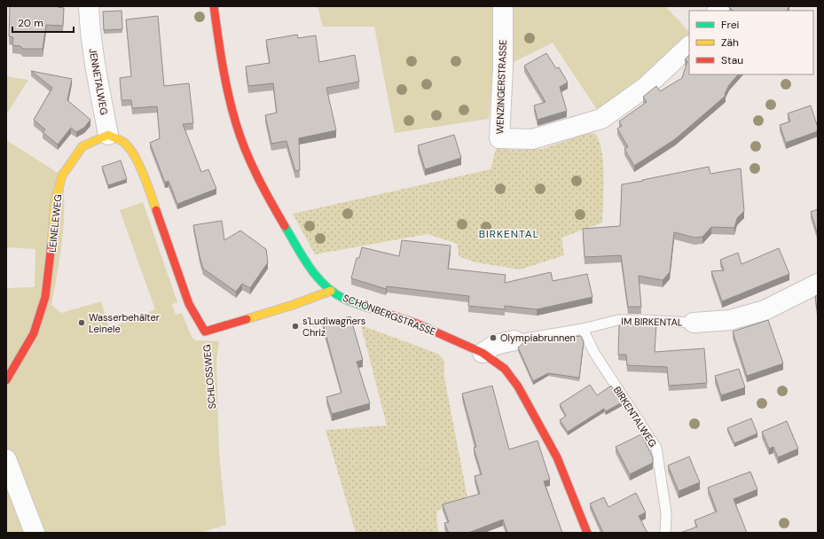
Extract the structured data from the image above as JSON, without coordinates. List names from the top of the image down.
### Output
{
  "streets": {
    "street": [
      "JENNETALWEG",
      "WENZINGERSTRASSE",
      "LEINELEWEG",
      "SCHÖNBERGSTRASSE",
      "IM BIRKENTAL",
      "SCHLOSSWEG"
    ],
    "lane": ["BIRKENTALWEG"]
  },
  "crossings": [
    ["JENNETALWEG", "LEINELEWEG"],
    ["SCHÖNBERGSTRASSE", "IM BIRKENTAL"],
    ["SCHÖNBERGSTRASSE", "SCHLOSSWEG"],
    ["IM BIRKENTAL", "BIRKENTALWEG"]
  ],
  "districts": ["BIRKENTAL"],
  "places": ["Wasserbehälter Leinele", "s'Ludiwagners Chriz", "Olympiabrunnen"],
  "legend": ["Frei", "Zäh", "Stau"],
  "scale_bar": "20 m"
}
